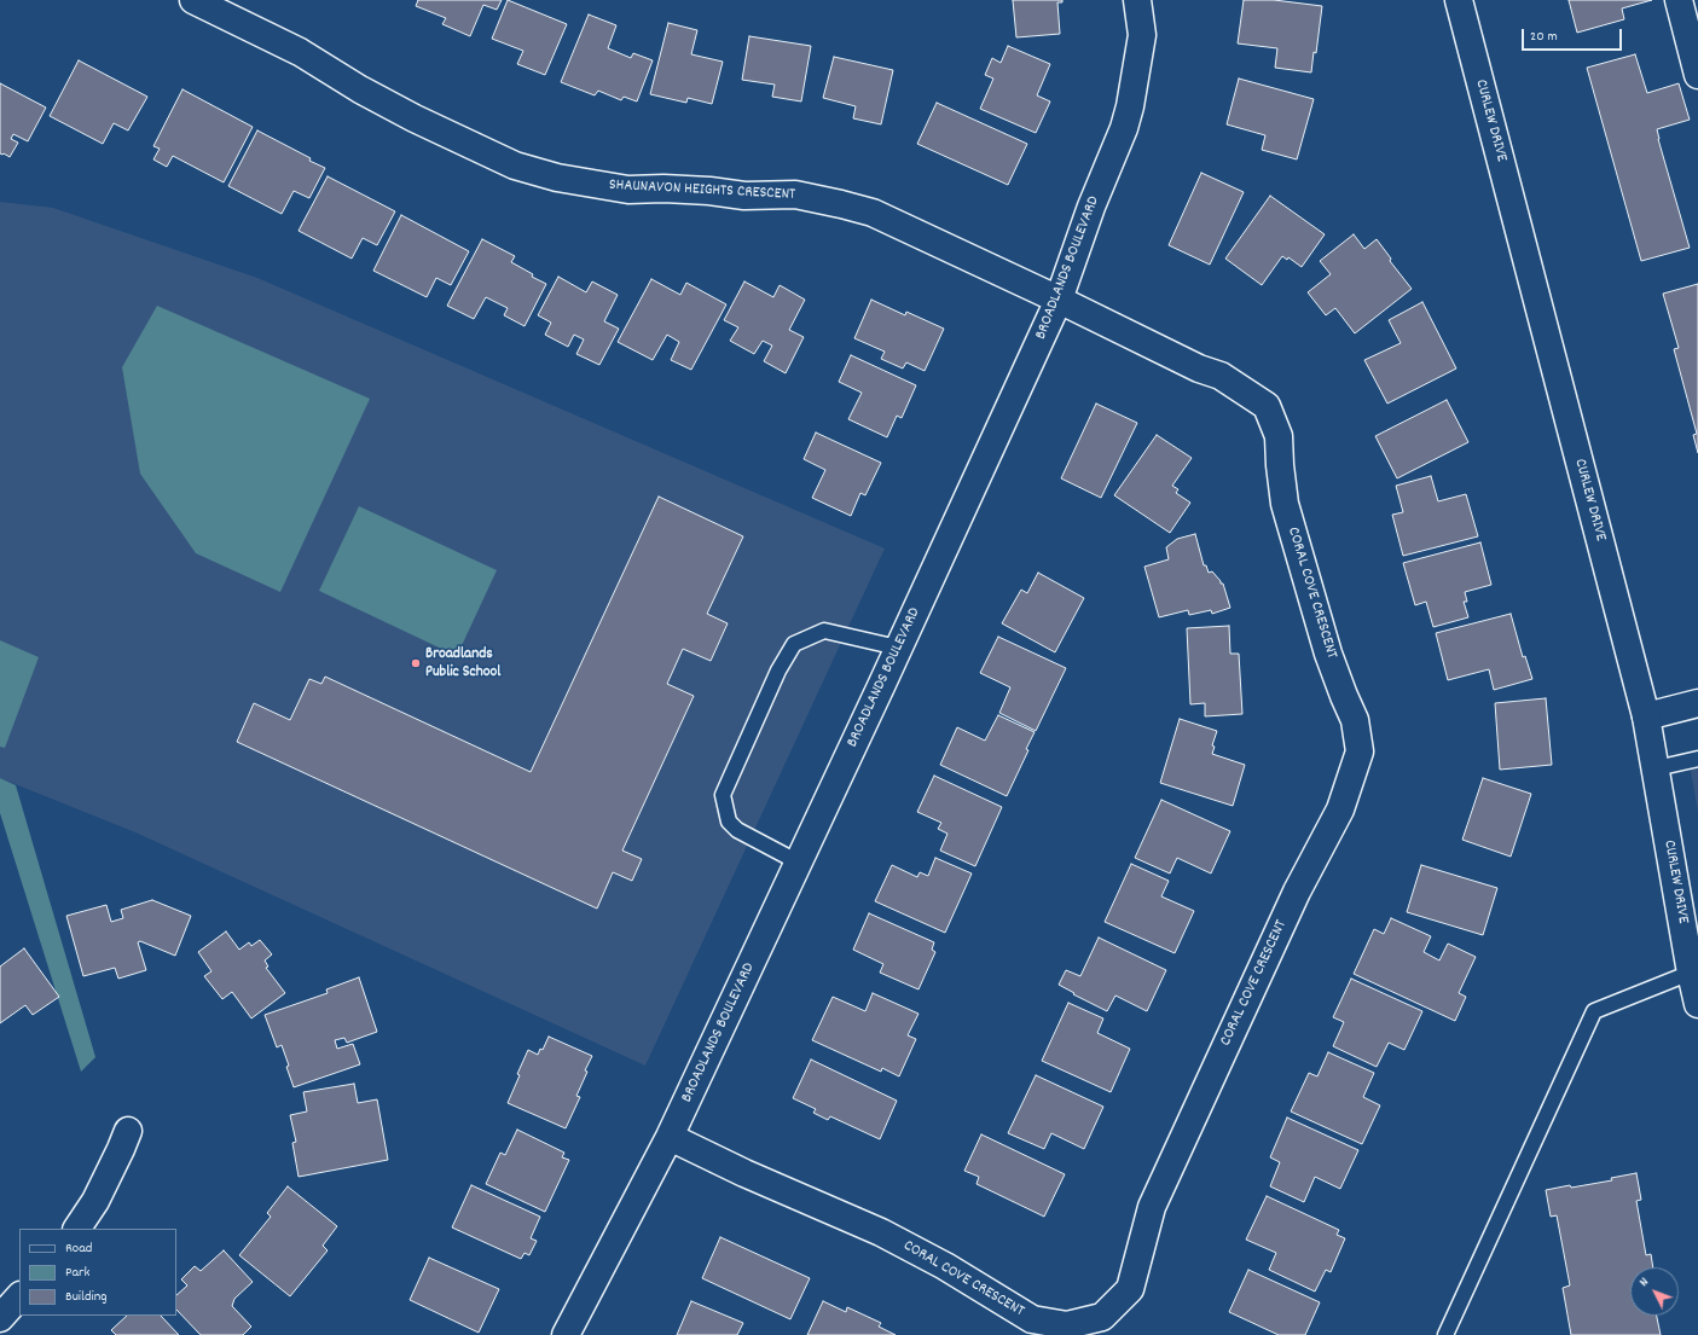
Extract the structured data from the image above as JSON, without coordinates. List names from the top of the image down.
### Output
{
  "streets": {
    "street": [
      "CURLEW DRIVE",
      "SHAUNAVON HEIGHTS CRESCENT",
      "BROADLANDS BOULEVARD",
      "CORAL COVE CRESCENT"
    ]
  },
  "crossings": [
    ["SHAUNAVON HEIGHTS CRESCENT", "BROADLANDS BOULEVARD"],
    ["SHAUNAVON HEIGHTS CRESCENT", "CORAL COVE CRESCENT"],
    ["BROADLANDS BOULEVARD", "CORAL COVE CRESCENT"]
  ],
  "places": ["Broadlands Public School"],
  "legend": ["Road", "Park", "Building"],
  "scale_bar": "20 m",
  "north": "top left"
}
